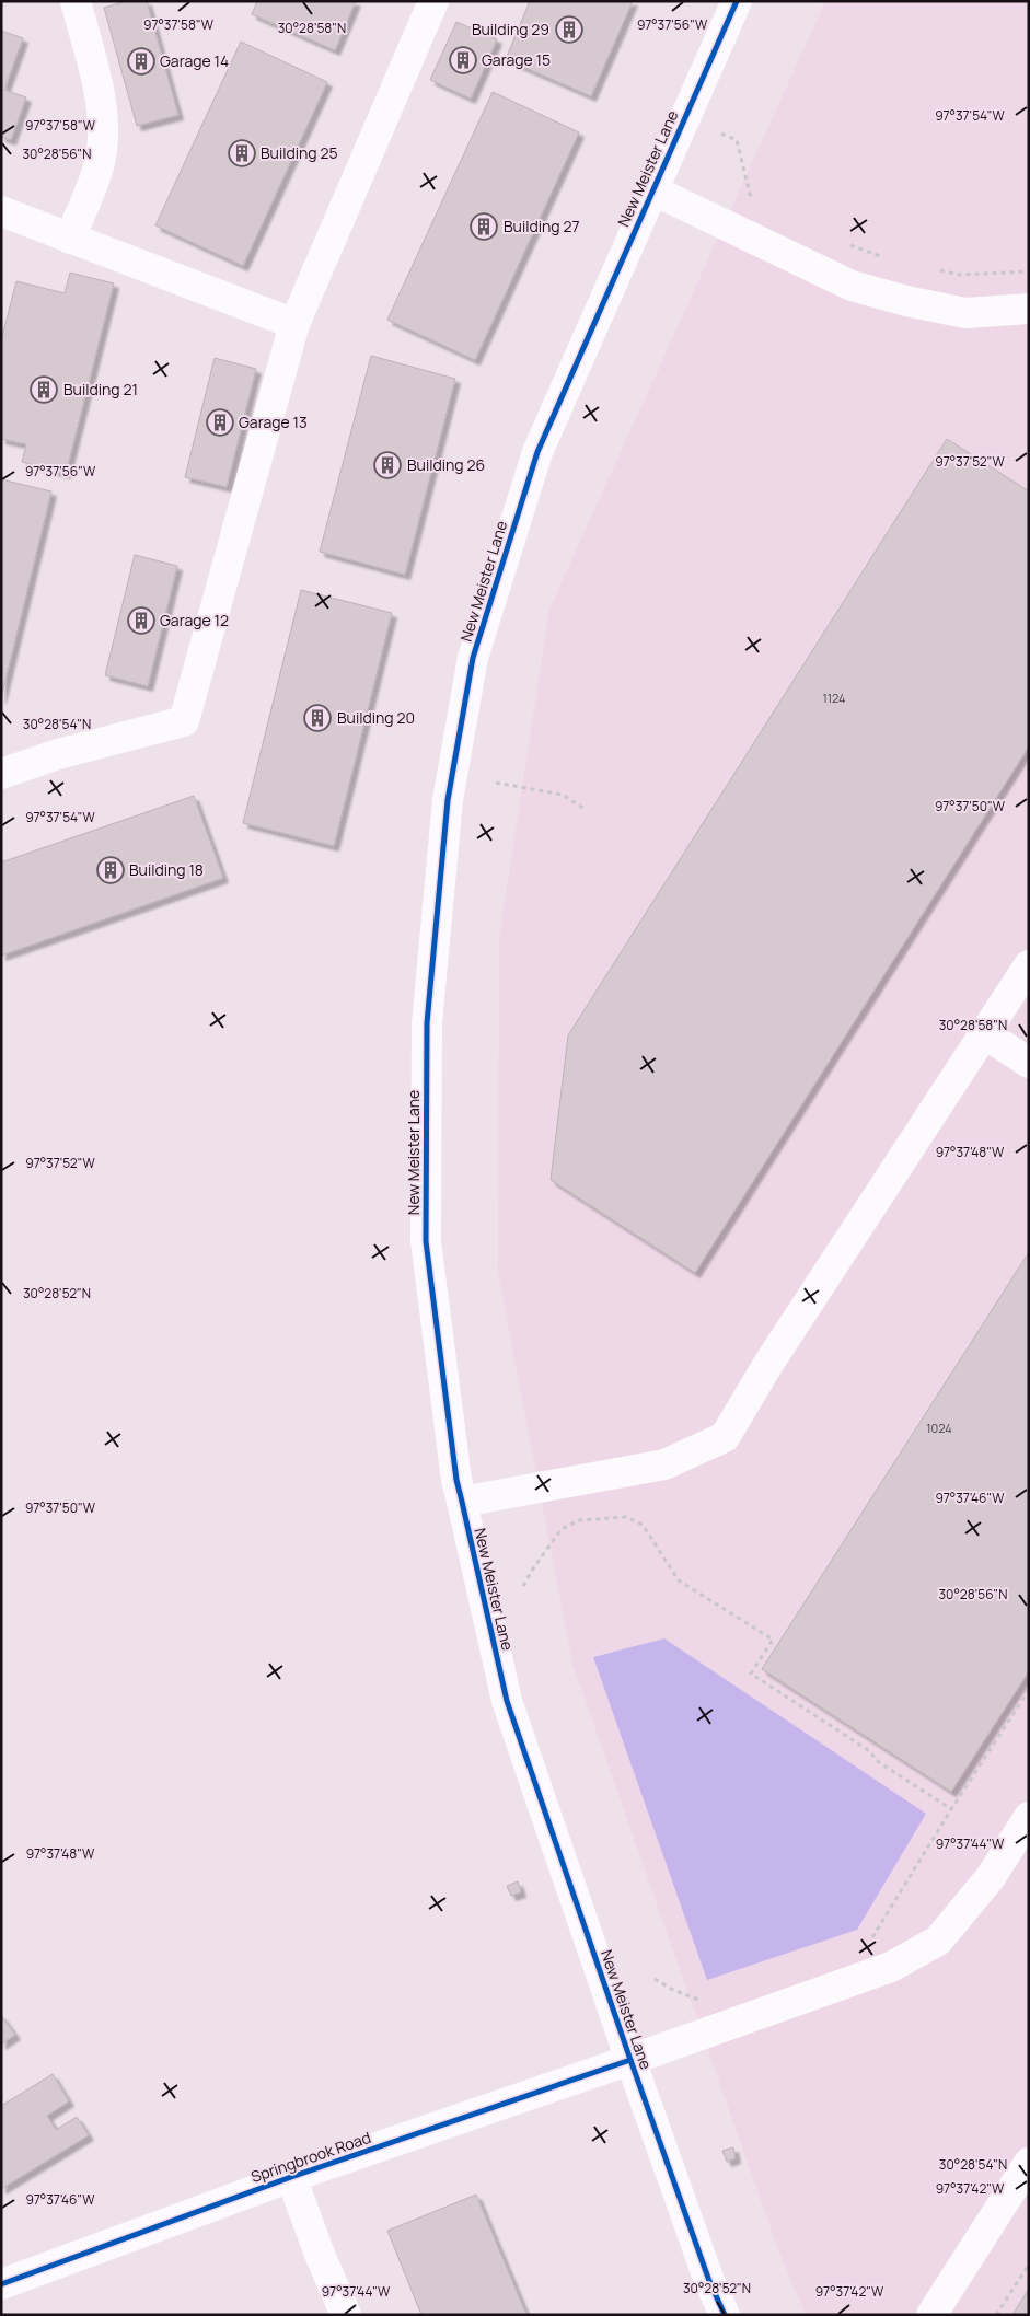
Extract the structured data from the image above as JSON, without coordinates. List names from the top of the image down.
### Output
{
  "streets": {
    "street": ["New Meister Lane", "Springbrook Road"]
  },
  "crossings": [
    ["New Meister Lane", "Springbrook Road"]
  ],
  "places": {
    "building": [
      "Building 29",
      "Garage 15",
      "Garage 14",
      "Building 25",
      "Building 27",
      "Building 21",
      "Garage 13",
      "Building 26",
      "Garage 12",
      "Building 20",
      "Building 18"
    ]
  },
  "house_numbers": ["1124", "1024"],
  "coordinates": [
    "97°37'58\"W",
    "97°37'56\"W",
    "30°28'58\"N",
    "97°37'54\"W",
    "30°28'56\"N",
    "97°37'52\"W",
    "30°28'54\"N",
    "97°37'50\"W",
    "97°37'48\"W",
    "30°28'52\"N",
    "97°37'46\"W",
    "97°37'44\"W",
    "97°37'42\"W"
  ]
}
